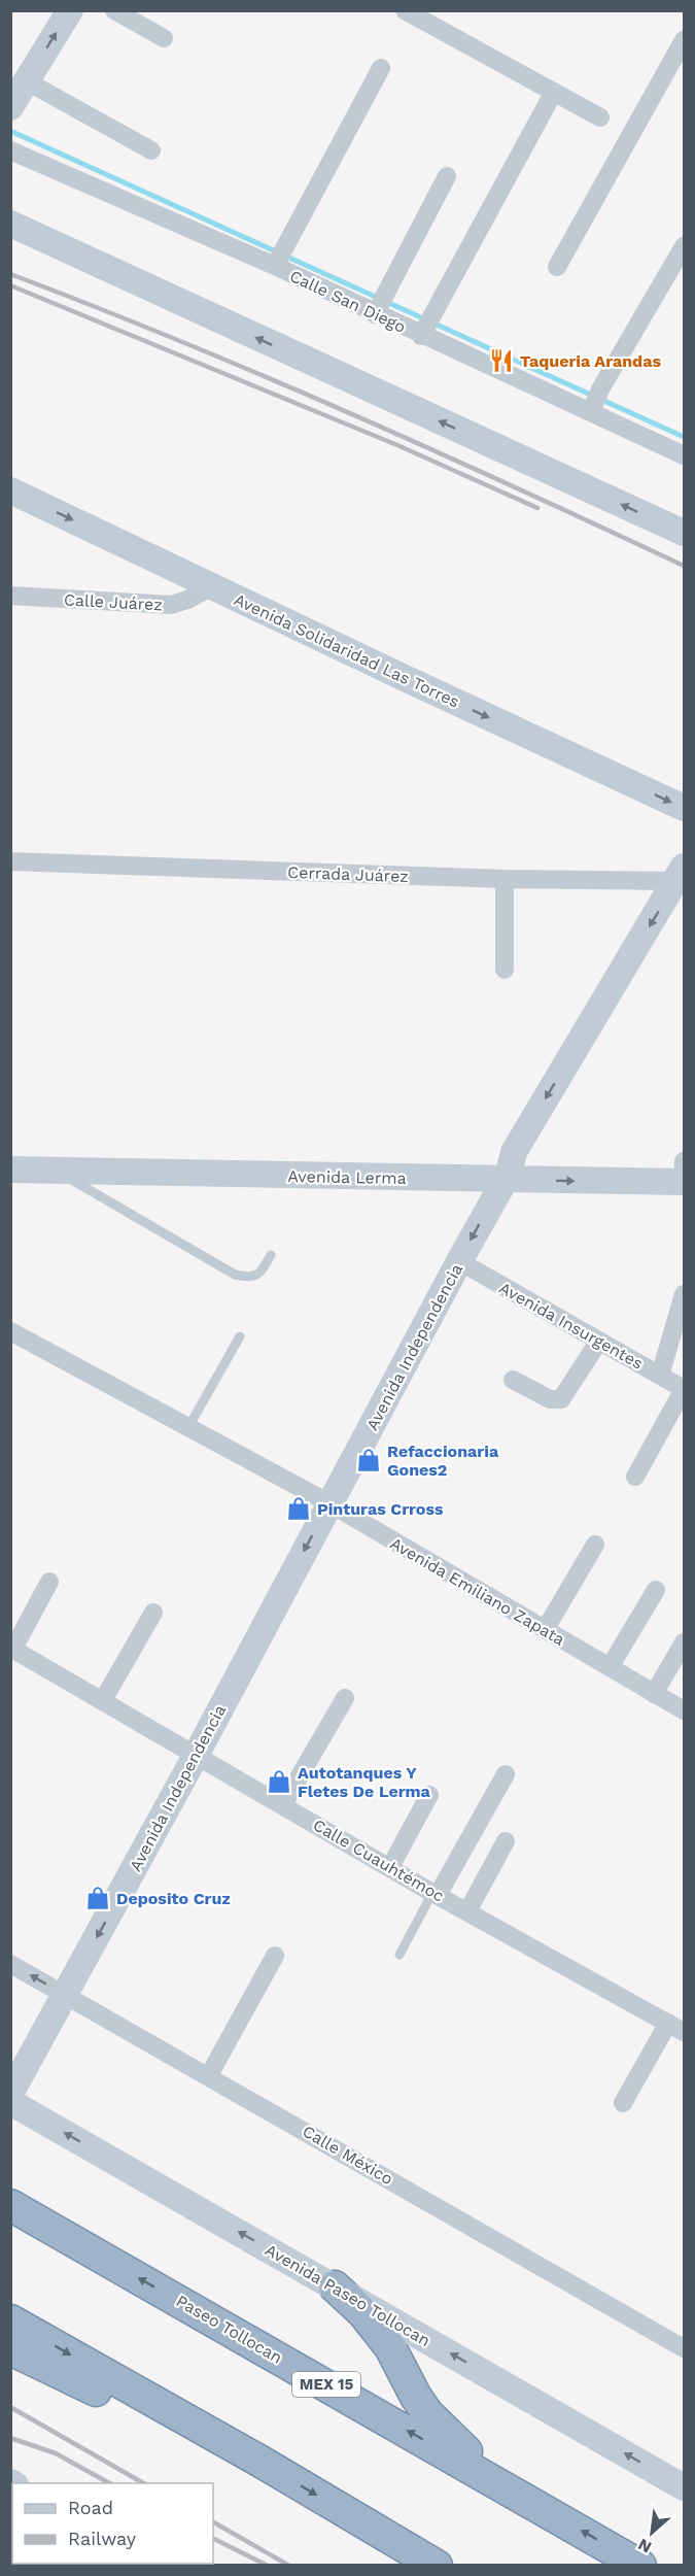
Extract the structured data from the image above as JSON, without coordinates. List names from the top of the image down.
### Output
{
  "streets": {
    "highway": ["Paseo Tollocan", "MEX 15"],
    "main road": [
      "Avenida Solidaridad Las Torres",
      "Avenida Lerma",
      "Avenida Independencia",
      "Avenida Paseo Tollocan"
    ],
    "street": [
      "Calle San Diego",
      "Calle Juárez",
      "Cerrada Juárez",
      "Avenida Insurgentes",
      "Avenida Emiliano Zapata",
      "Calle Cuauhtémoc",
      "Calle México"
    ]
  },
  "crossings": [
    ["Calle Juárez", "Avenida Solidaridad Las Torres"],
    ["Cerrada Juárez", "Avenida Independencia"],
    ["Avenida Lerma", "Avenida Independencia"],
    ["Avenida Insurgentes", "Avenida Independencia"],
    ["Avenida Independencia", "Avenida Emiliano Zapata"],
    ["Avenida Independencia", "Calle Cuauhtémoc"],
    ["Avenida Independencia", "Calle México"]
  ],
  "one_way": ["Avenida Solidaridad Las Torres", "Avenida Independencia", "Avenida Paseo Tollocan"],
  "places": {
    "restaurant": ["Taqueria Arandas"],
    "shop": [
      "Refaccionaria Gones2",
      "Pinturas Crross",
      "Autotanques Y Fletes De Lerma",
      "Deposito Cruz"
    ]
  },
  "legend": ["Road", "Railway"],
  "north": "bottom left"
}
